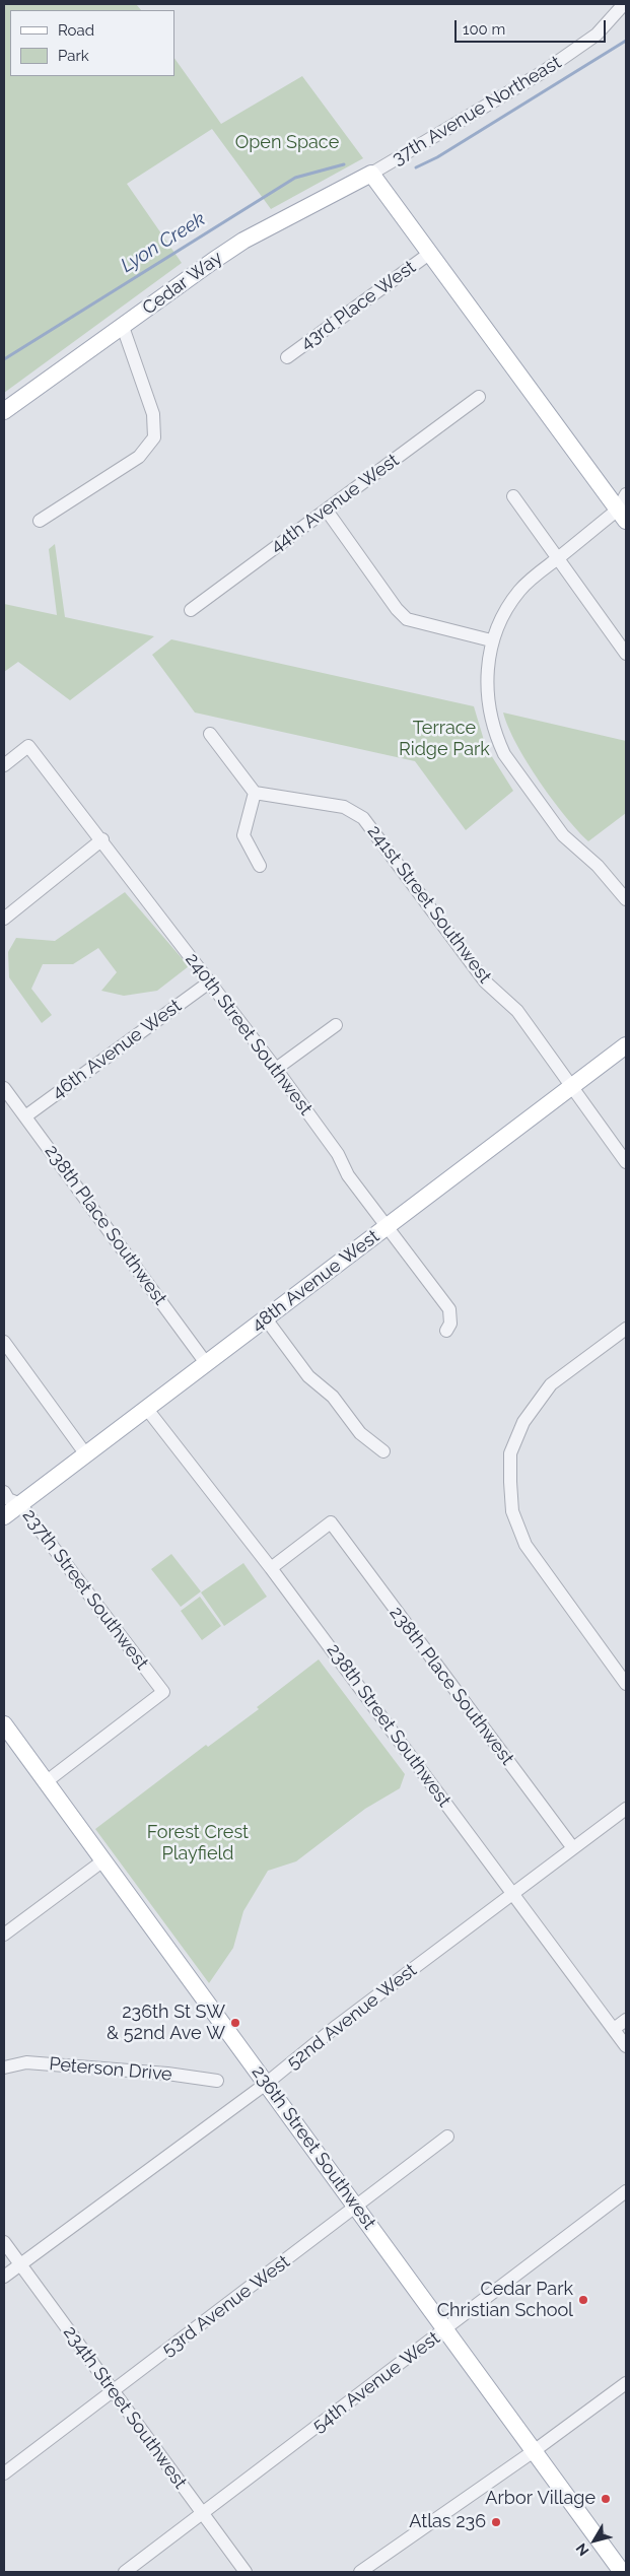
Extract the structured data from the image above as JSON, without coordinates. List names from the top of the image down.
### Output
{
  "streets": {
    "main road": ["Cedar Way", "48th Avenue West", "236th Street Southwest"],
    "street": [
      "37th Avenue Northeast",
      "43rd Place West",
      "44th Avenue West",
      "241st Street Southwest",
      "240th Street Southwest",
      "46th Avenue West",
      "238th Place Southwest",
      "237th Street Southwest",
      "238th Street Southwest",
      "52nd Avenue West",
      "Peterson Drive",
      "53rd Avenue West",
      "54th Avenue West",
      "234th Street Southwest"
    ]
  },
  "crossings": [
    ["37th Avenue Northeast", "Cedar Way"],
    ["241st Street Southwest", "48th Avenue West"],
    ["240th Street Southwest", "46th Avenue West"],
    ["240th Street Southwest", "48th Avenue West"],
    ["46th Avenue West", "238th Place Southwest"],
    ["238th Place Southwest", "48th Avenue West"],
    ["238th Place Southwest", "238th Street Southwest"],
    ["238th Place Southwest", "52nd Avenue West"],
    ["48th Avenue West", "237th Street Southwest"],
    ["48th Avenue West", "238th Street Southwest"],
    ["237th Street Southwest", "236th Street Southwest"],
    ["238th Street Southwest", "52nd Avenue West"],
    ["52nd Avenue West", "236th Street Southwest"],
    ["52nd Avenue West", "234th Street Southwest"],
    ["236th Street Southwest", "53rd Avenue West"],
    ["236th Street Southwest", "54th Avenue West"],
    ["53rd Avenue West", "234th Street Southwest"],
    ["54th Avenue West", "234th Street Southwest"]
  ],
  "water": ["Lyon Creek"],
  "parks": ["Open Space", "Terrace Ridge Park", "Forest Crest Playfield"],
  "places": [
    "236th St SW & 52nd Ave W",
    "Cedar Park Christian School",
    "Arbor Village",
    "Atlas 236"
  ],
  "legend": ["Road", "Park"],
  "scale_bar": "100 m",
  "north": "bottom left"
}
